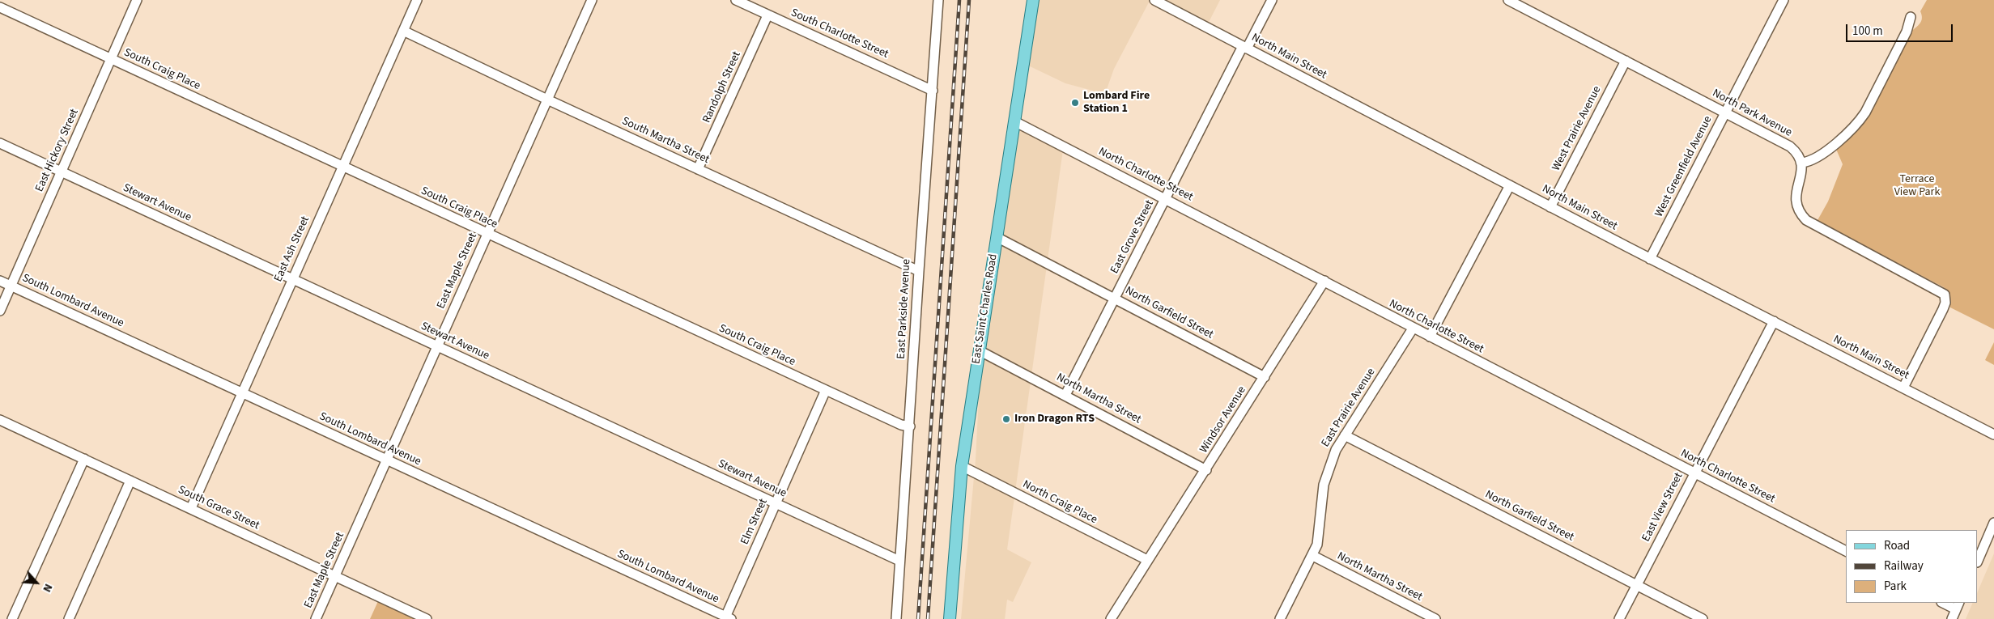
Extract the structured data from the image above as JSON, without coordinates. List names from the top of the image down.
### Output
{
  "streets": {
    "main road": ["East Saint Charles Road"],
    "street": [
      "South Charlotte Street",
      "North Main Street",
      "South Craig Place",
      "Randolph Street",
      "North Park Avenue",
      "West Prairie Avenue",
      "South Martha Street",
      "East Hickory Street",
      "West Greenfield Avenue",
      "North Charlotte Street",
      "Stewart Avenue",
      "East Grove Street",
      "East Ash Street",
      "East Maple Street",
      "South Lombard Avenue",
      "East Parkside Avenue",
      "North Garfield Street",
      "North Martha Street",
      "East Prairie Avenue",
      "Windsor Avenue",
      "North Craig Place",
      "East View Street",
      "South Grace Street",
      "Elm Street"
    ]
  },
  "crossings": [
    ["South Charlotte Street", "Randolph Street"],
    ["South Charlotte Street", "East Parkside Avenue"],
    ["North Main Street", "West Prairie Avenue"],
    ["North Main Street", "West Greenfield Avenue"],
    ["North Main Street", "East Grove Street"],
    ["North Main Street", "East View Street"],
    ["South Craig Place", "East Hickory Street"],
    ["South Craig Place", "East Ash Street"],
    ["South Craig Place", "East Maple Street"],
    ["South Craig Place", "East Parkside Avenue"],
    ["South Craig Place", "Elm Street"],
    ["Randolph Street", "South Martha Street"],
    ["North Park Avenue", "West Prairie Avenue"],
    ["North Park Avenue", "West Greenfield Avenue"],
    ["South Martha Street", "East Ash Street"],
    ["South Martha Street", "East Maple Street"],
    ["South Martha Street", "East Parkside Avenue"],
    ["East Hickory Street", "Stewart Avenue"],
    ["East Hickory Street", "South Lombard Avenue"],
    ["North Charlotte Street", "East Grove Street"],
    ["North Charlotte Street", "East Saint Charles Road"],
    ["North Charlotte Street", "East Prairie Avenue"],
    ["North Charlotte Street", "Windsor Avenue"],
    ["North Charlotte Street", "East View Street"],
    ["Stewart Avenue", "East Ash Street"],
    ["Stewart Avenue", "East Maple Street"],
    ["Stewart Avenue", "East Parkside Avenue"],
    ["Stewart Avenue", "Elm Street"],
    ["East Grove Street", "North Garfield Street"],
    ["East Grove Street", "North Martha Street"],
    ["East Ash Street", "South Lombard Avenue"],
    ["East Ash Street", "South Grace Street"],
    ["East Maple Street", "South Lombard Avenue"],
    ["East Maple Street", "South Grace Street"],
    ["South Lombard Avenue", "Elm Street"],
    ["East Saint Charles Road", "North Garfield Street"],
    ["East Saint Charles Road", "North Martha Street"],
    ["East Saint Charles Road", "North Craig Place"],
    ["North Garfield Street", "East Prairie Avenue"],
    ["North Garfield Street", "Windsor Avenue"],
    ["North Garfield Street", "East View Street"],
    ["North Martha Street", "East Prairie Avenue"],
    ["North Martha Street", "Windsor Avenue"],
    ["Windsor Avenue", "North Craig Place"]
  ],
  "parks": ["Terrace View Park"],
  "places": ["Lombard Fire Station 1", "Iron Dragon RTS"],
  "legend": ["Road", "Railway", "Park"],
  "scale_bar": "100 m",
  "north": "bottom right"
}
